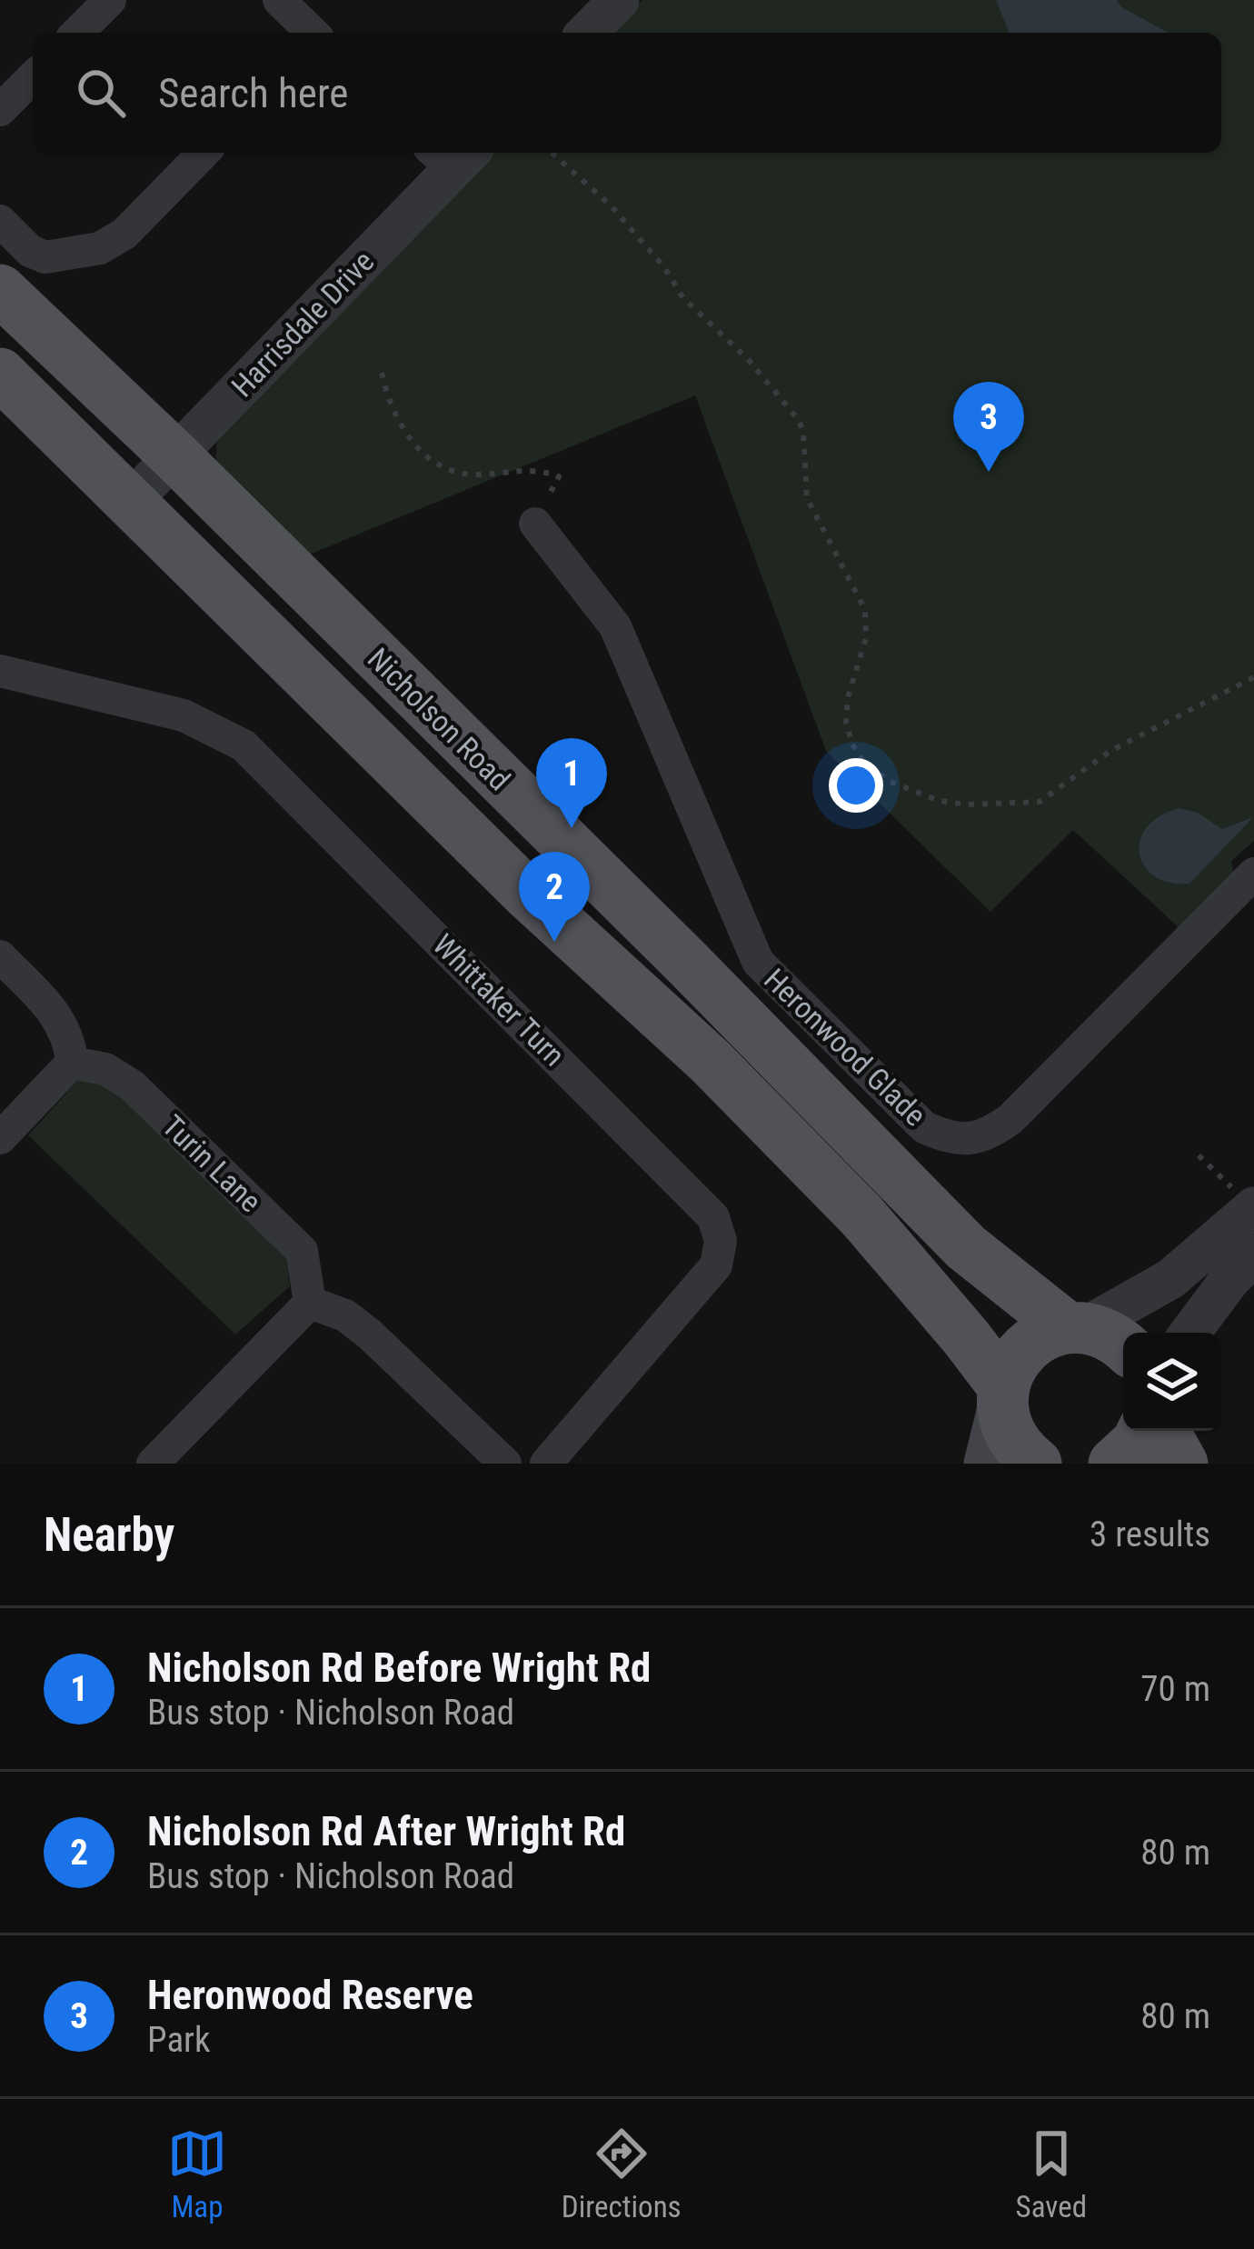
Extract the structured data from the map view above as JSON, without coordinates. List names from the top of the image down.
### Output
{
  "streets": {
    "main road": ["Nicholson Road"],
    "street": [
      "Harrisdale Drive",
      "Whittaker Turn",
      "Heronwood Glade",
      "Turin Lane"
    ]
  },
  "crossings": [
    ["Harrisdale Drive", "Nicholson Road"]
  ],
  "page": {
    "search": "Search here",
    "pins": ["3", "1", "2"],
    "heading": ["Nearby", "3 results"],
    "list": [
      {
        "mark": "1",
        "name": "Nicholson Rd Before Wright Rd",
        "note": "Bus stop · Nicholson Road",
        "value": "70 m"
      },
      {
        "mark": "2",
        "name": "Nicholson Rd After Wright Rd",
        "note": "Bus stop · Nicholson Road",
        "value": "80 m"
      },
      {
        "mark": "3",
        "name": "Heronwood Reserve",
        "note": "Park",
        "value": "80 m"
      }
    ],
    "nav": ["Map", "Directions", "Saved"]
  }
}
